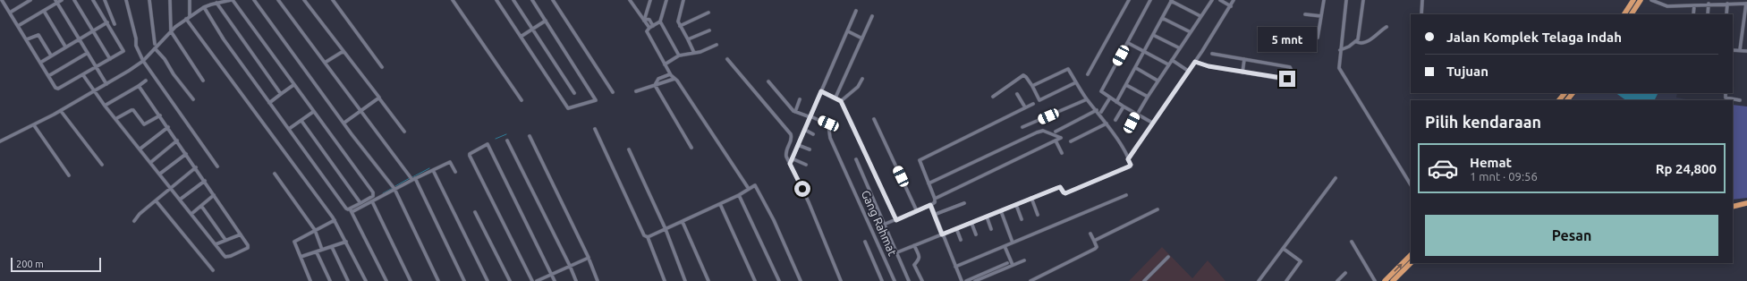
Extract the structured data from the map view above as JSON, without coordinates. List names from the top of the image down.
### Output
{
  "streets": {
    "street": ["Gang Rahmat"]
  },
  "scale_bar": "200 m",
  "page": {
    "banner": ["Jalan Komplek Telaga Indah", "Tujuan"],
    "bubble": "5 mnt",
    "heading": "Pilih kendaraan",
    "list": [
      {
        "name": "Hemat",
        "note": "1 mnt · 09:56",
        "value": "Rp 24,800"
      }
    ],
    "buttons": "Pesan",
    "scale": "200 m"
  }
}
